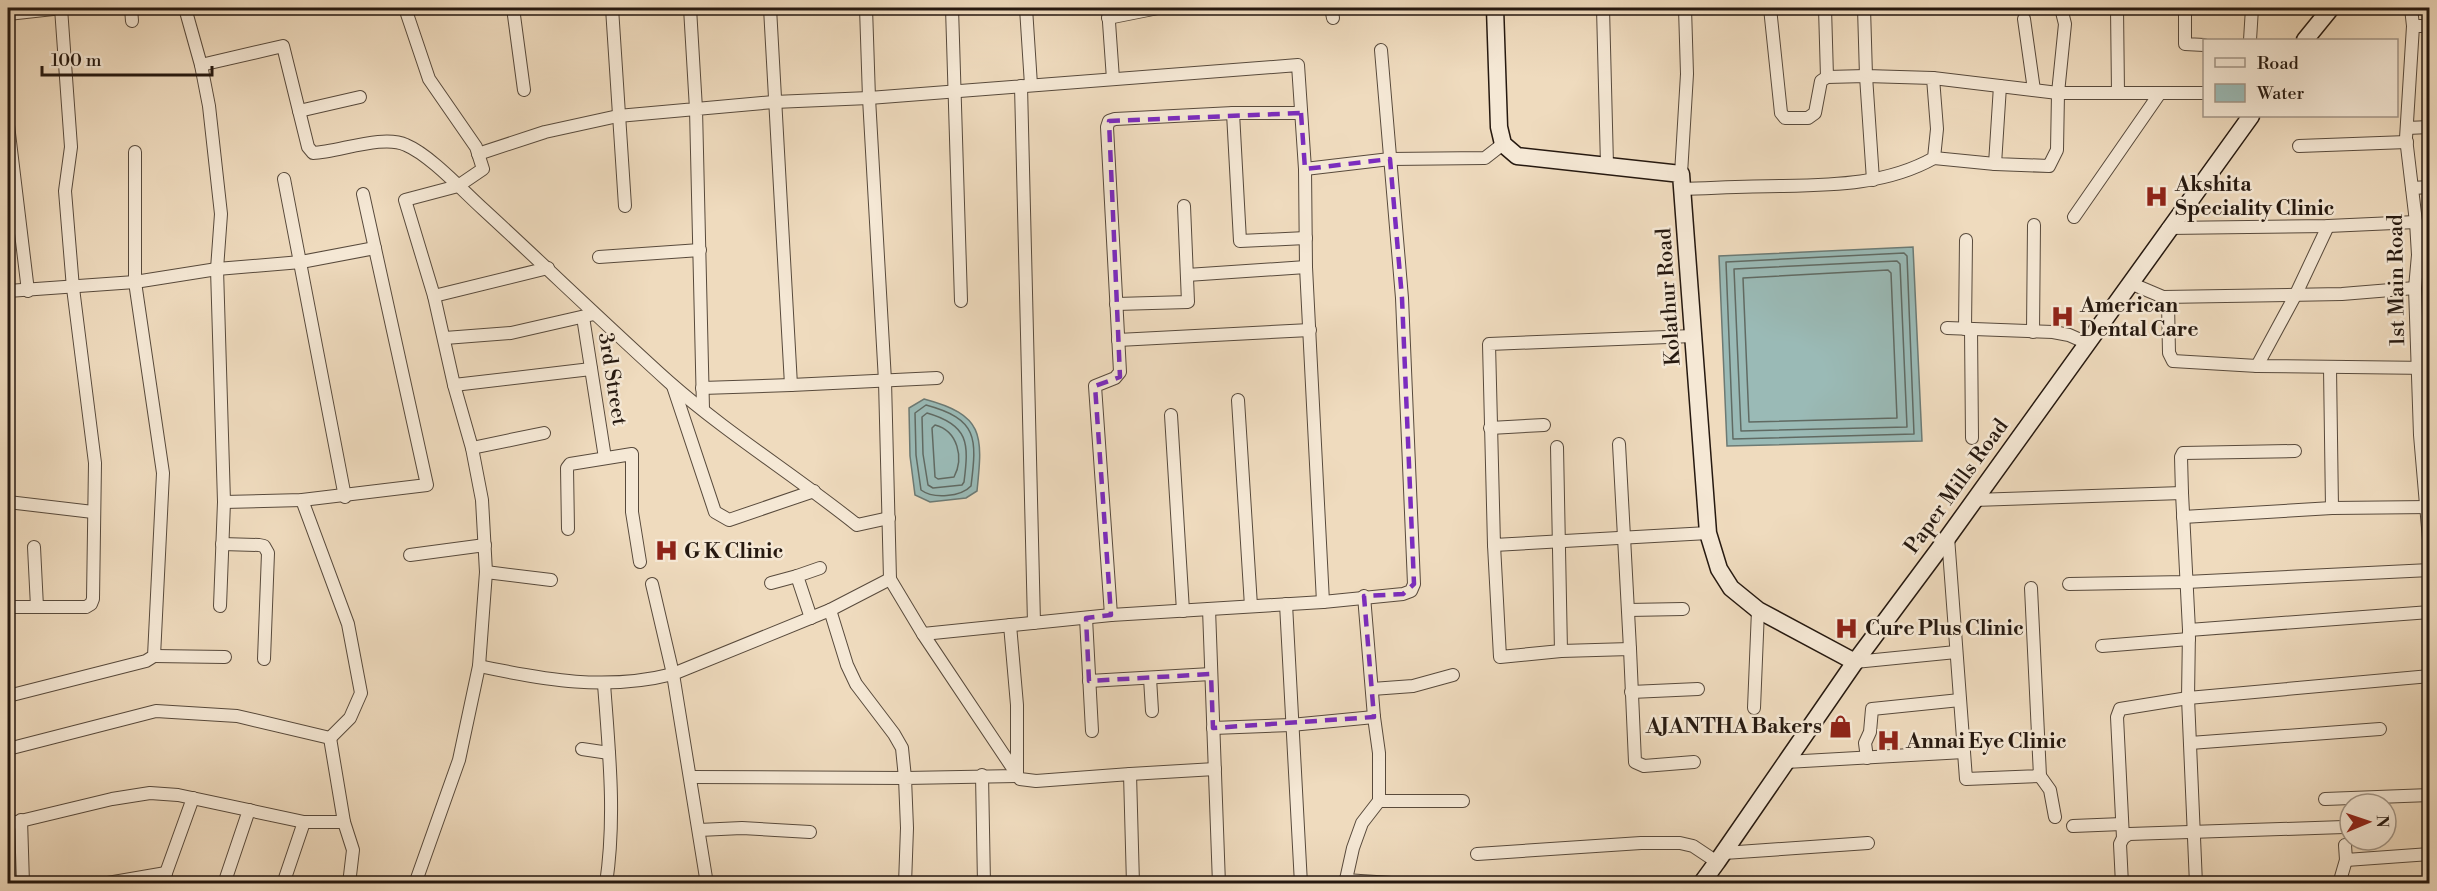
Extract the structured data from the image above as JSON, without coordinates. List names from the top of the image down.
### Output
{
  "streets": {
    "main road": ["Kolathur Road", "Paper Mills Road"],
    "street": ["1st Main Road", "3rd Street"]
  },
  "crossings": [
    ["Kolathur Road", "Paper Mills Road"]
  ],
  "places": {
    "hospital": [
      "Akshita Speciality Clinic",
      "American Dental Care",
      "G K Clinic",
      "Cure Plus Clinic",
      "Annai Eye Clinic"
    ],
    "shop": ["AJANTHA Bakers"]
  },
  "legend": ["Road", "Water"],
  "scale_bar": "100 m",
  "north": "right"
}
